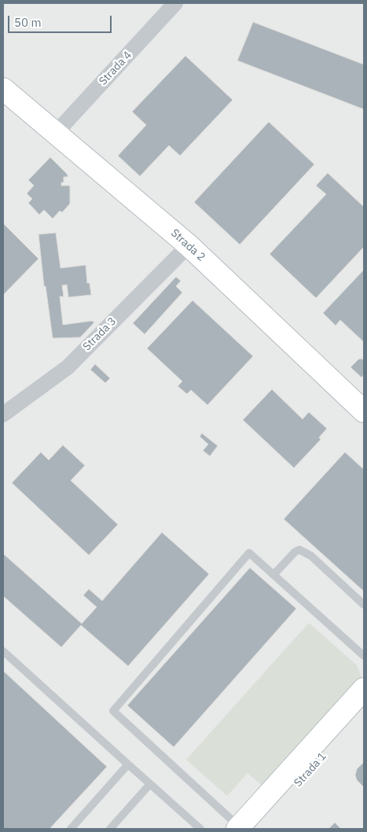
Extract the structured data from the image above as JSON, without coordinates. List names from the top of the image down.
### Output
{
  "streets": {
    "street": [
      "Strada 4",
      "Strada 2",
      "Strada 3",
      "Strada 1"
    ]
  },
  "crossings": [
    ["Strada 4", "Strada 2"],
    ["Strada 2", "Strada 3"]
  ],
  "scale_bar": "50 m"
}
